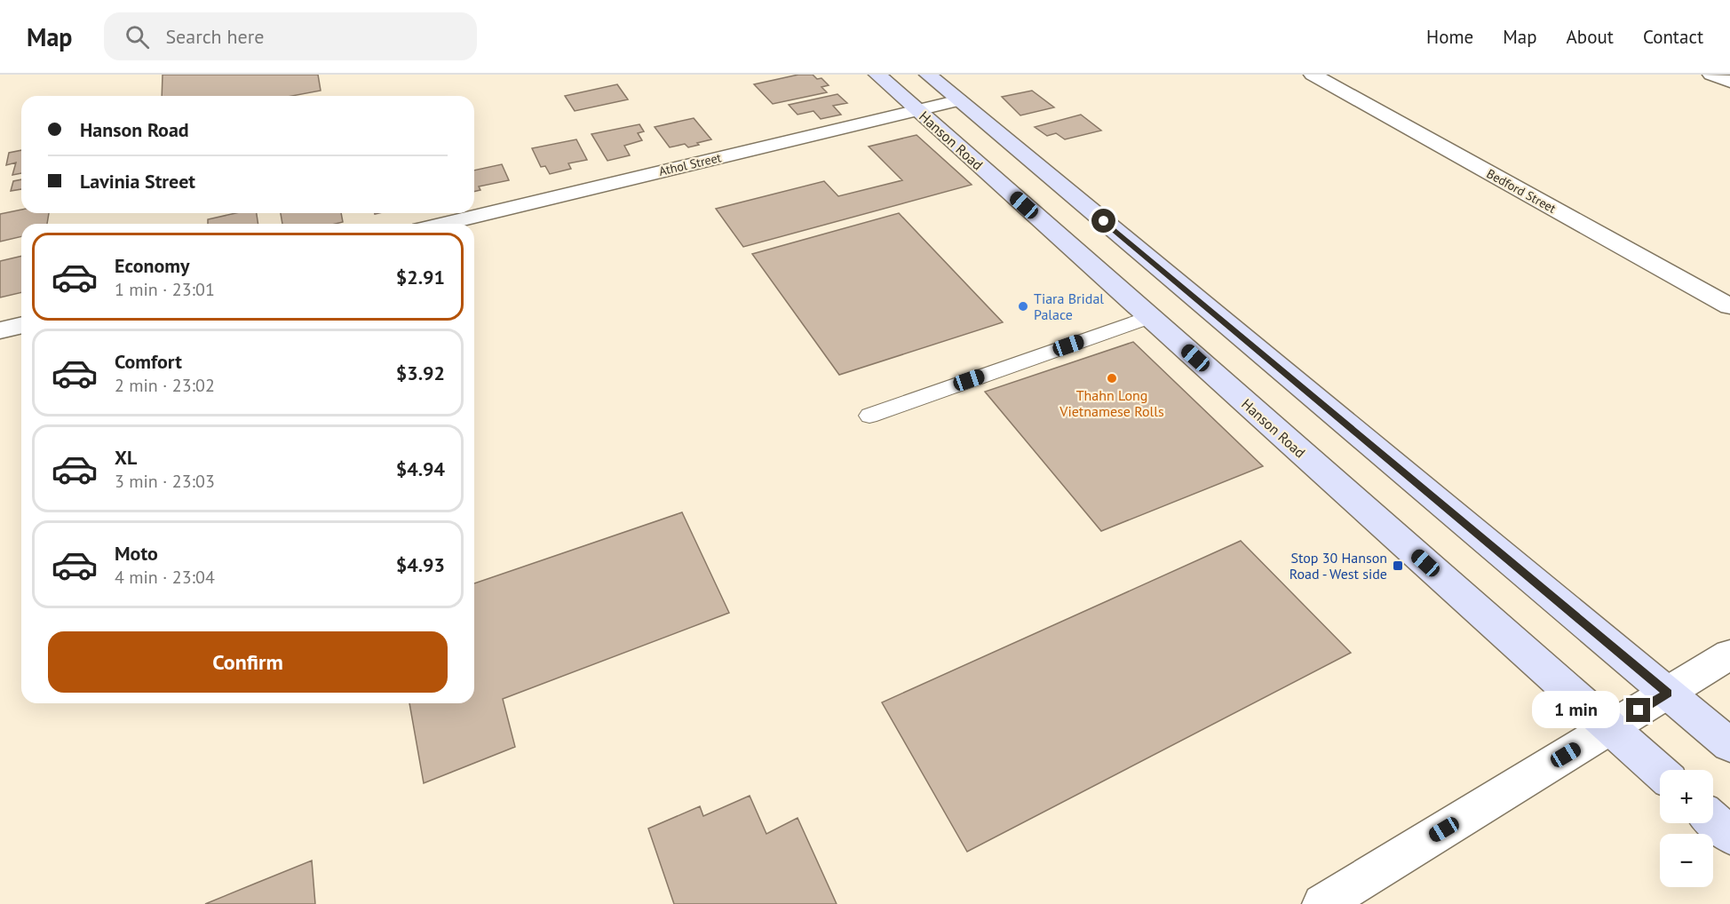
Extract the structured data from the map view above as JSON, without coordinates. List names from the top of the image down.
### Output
{
  "streets": {
    "main road": ["Hanson Road"],
    "street": ["Athol Street", "Bedford Street"]
  },
  "crossings": [
    ["Hanson Road", "Athol Street"]
  ],
  "places": {
    "other": ["Tiara Bridal Palace", "Thahn Long Vietnamese Rolls"],
    "transit": ["Stop 30 Hanson Road - West side"]
  },
  "page": {
    "header": "Map",
    "search": "Search here",
    "nav": [
      "Home",
      "Map",
      "About",
      "Contact"
    ],
    "banner": ["Hanson Road", "Lavinia Street"],
    "list": [
      {
        "name": "Economy",
        "note": "1 min · 23:01",
        "value": "$2.91"
      },
      {
        "name": "Comfort",
        "note": "2 min · 23:02",
        "value": "$3.92"
      },
      {
        "name": "XL",
        "note": "3 min · 23:03",
        "value": "$4.94"
      },
      {
        "name": "Moto",
        "note": "4 min · 23:04",
        "value": "$4.93"
      }
    ],
    "buttons": "Confirm",
    "bubble": "1 min",
    "map_buttons": ["+", "−"]
  }
}
